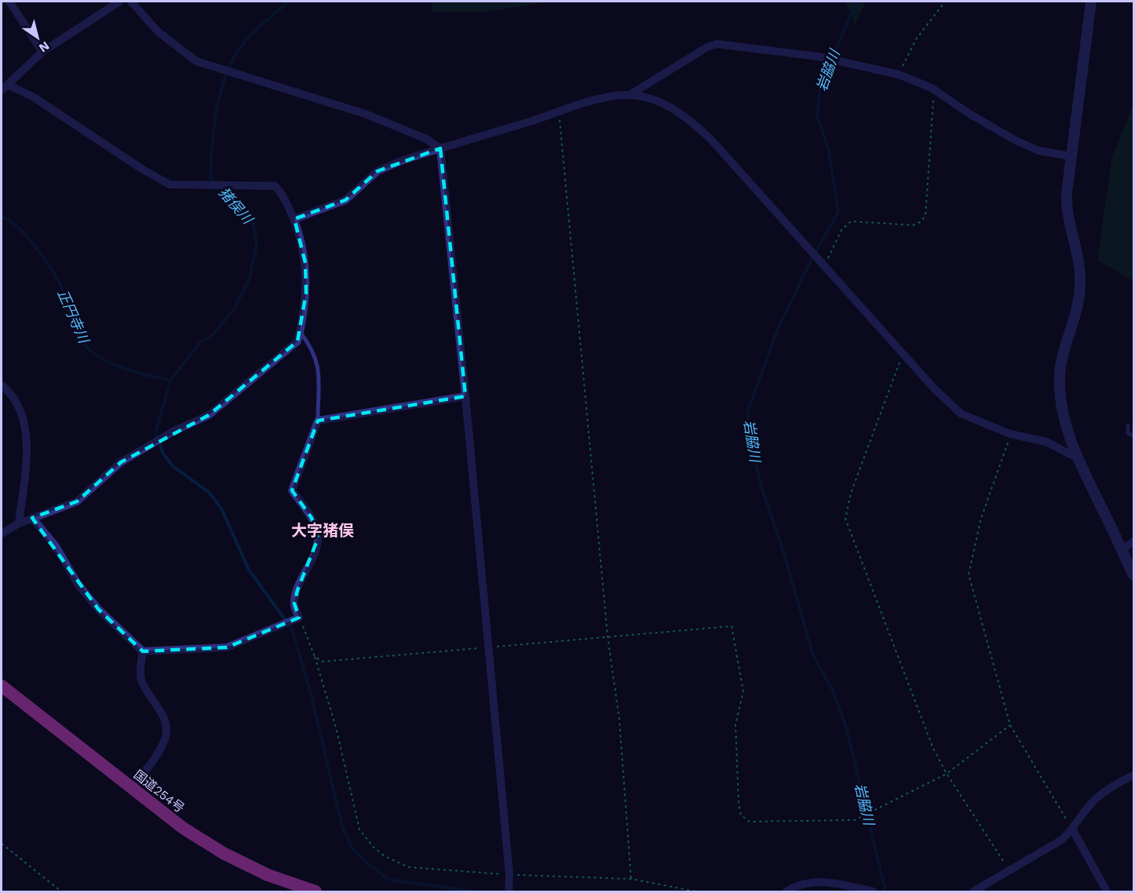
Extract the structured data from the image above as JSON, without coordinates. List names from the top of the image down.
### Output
{
  "streets": {
    "highway": ["国道254号"]
  },
  "districts": ["大字猪俣"],
  "water": ["岩脇川", "猪俣川", "正円寺川"],
  "north": "bottom right"
}
